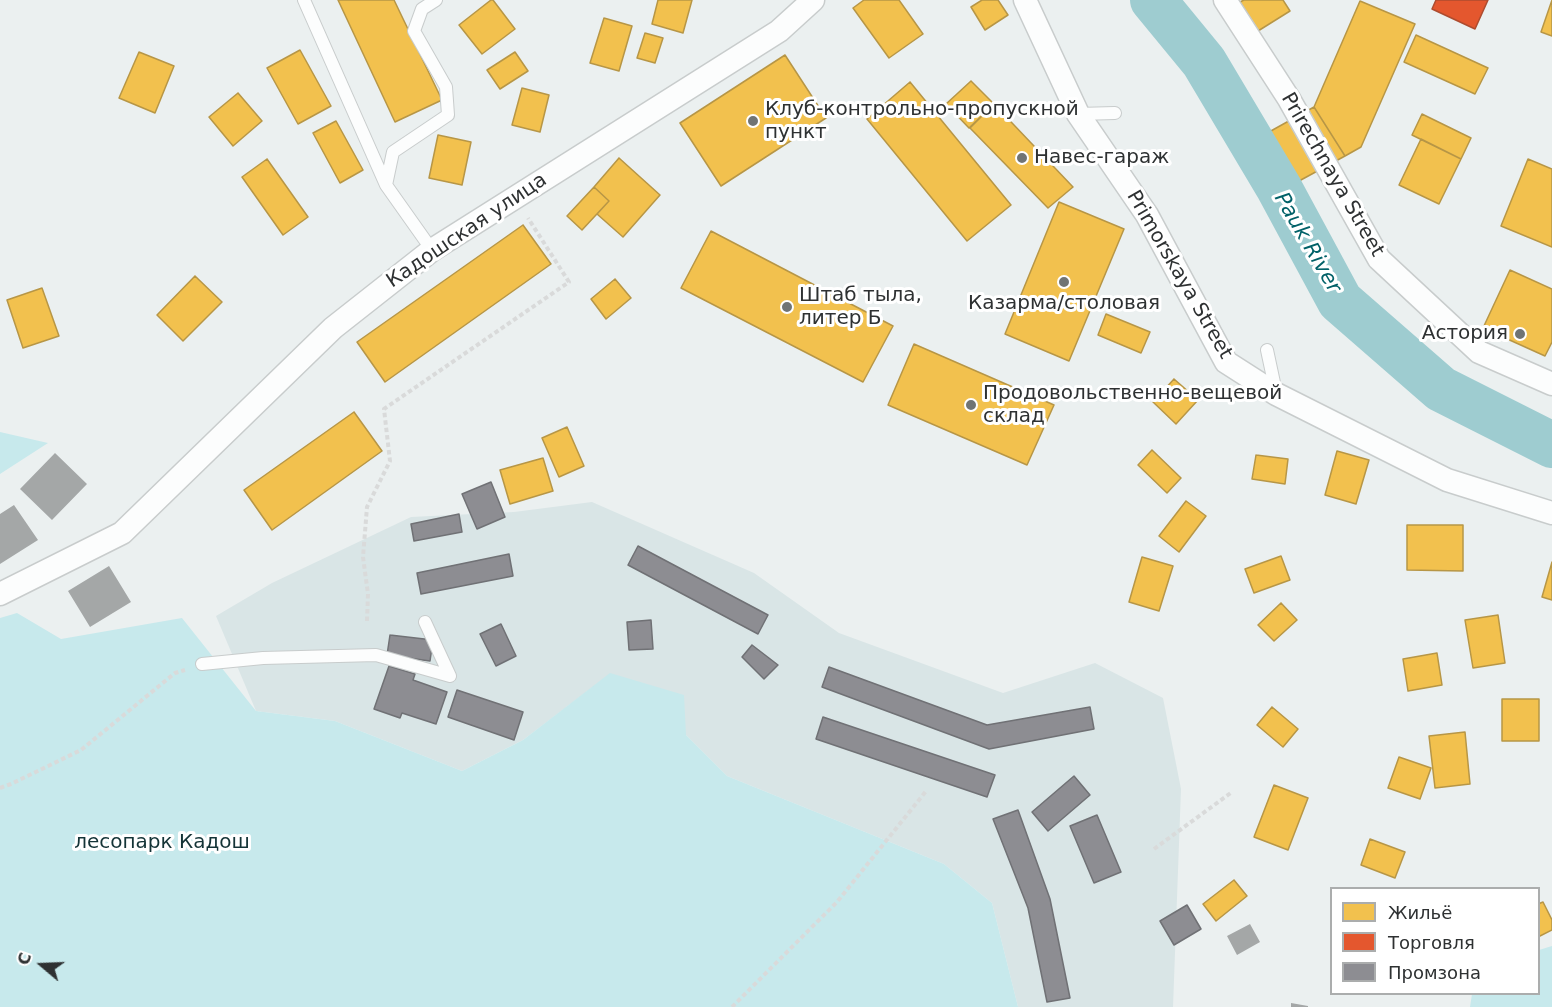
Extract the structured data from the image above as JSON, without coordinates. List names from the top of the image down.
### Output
{
  "streets": {
    "street": ["Prirechnaya Street", "Кадошская улица", "Primorskaya Street"]
  },
  "water": ["Pauk River"],
  "parks": ["лесопарк Кадош"],
  "places": [
    "Клуб-контрольно-пропускной пункт",
    "Навес-гараж",
    "Казарма/столовая",
    "Штаб тыла, литер Б",
    "Астория",
    "Продовольственно-вещевой склад"
  ],
  "legend": ["Жильё", "Торговля", "Промзона"],
  "north": "left"
}
